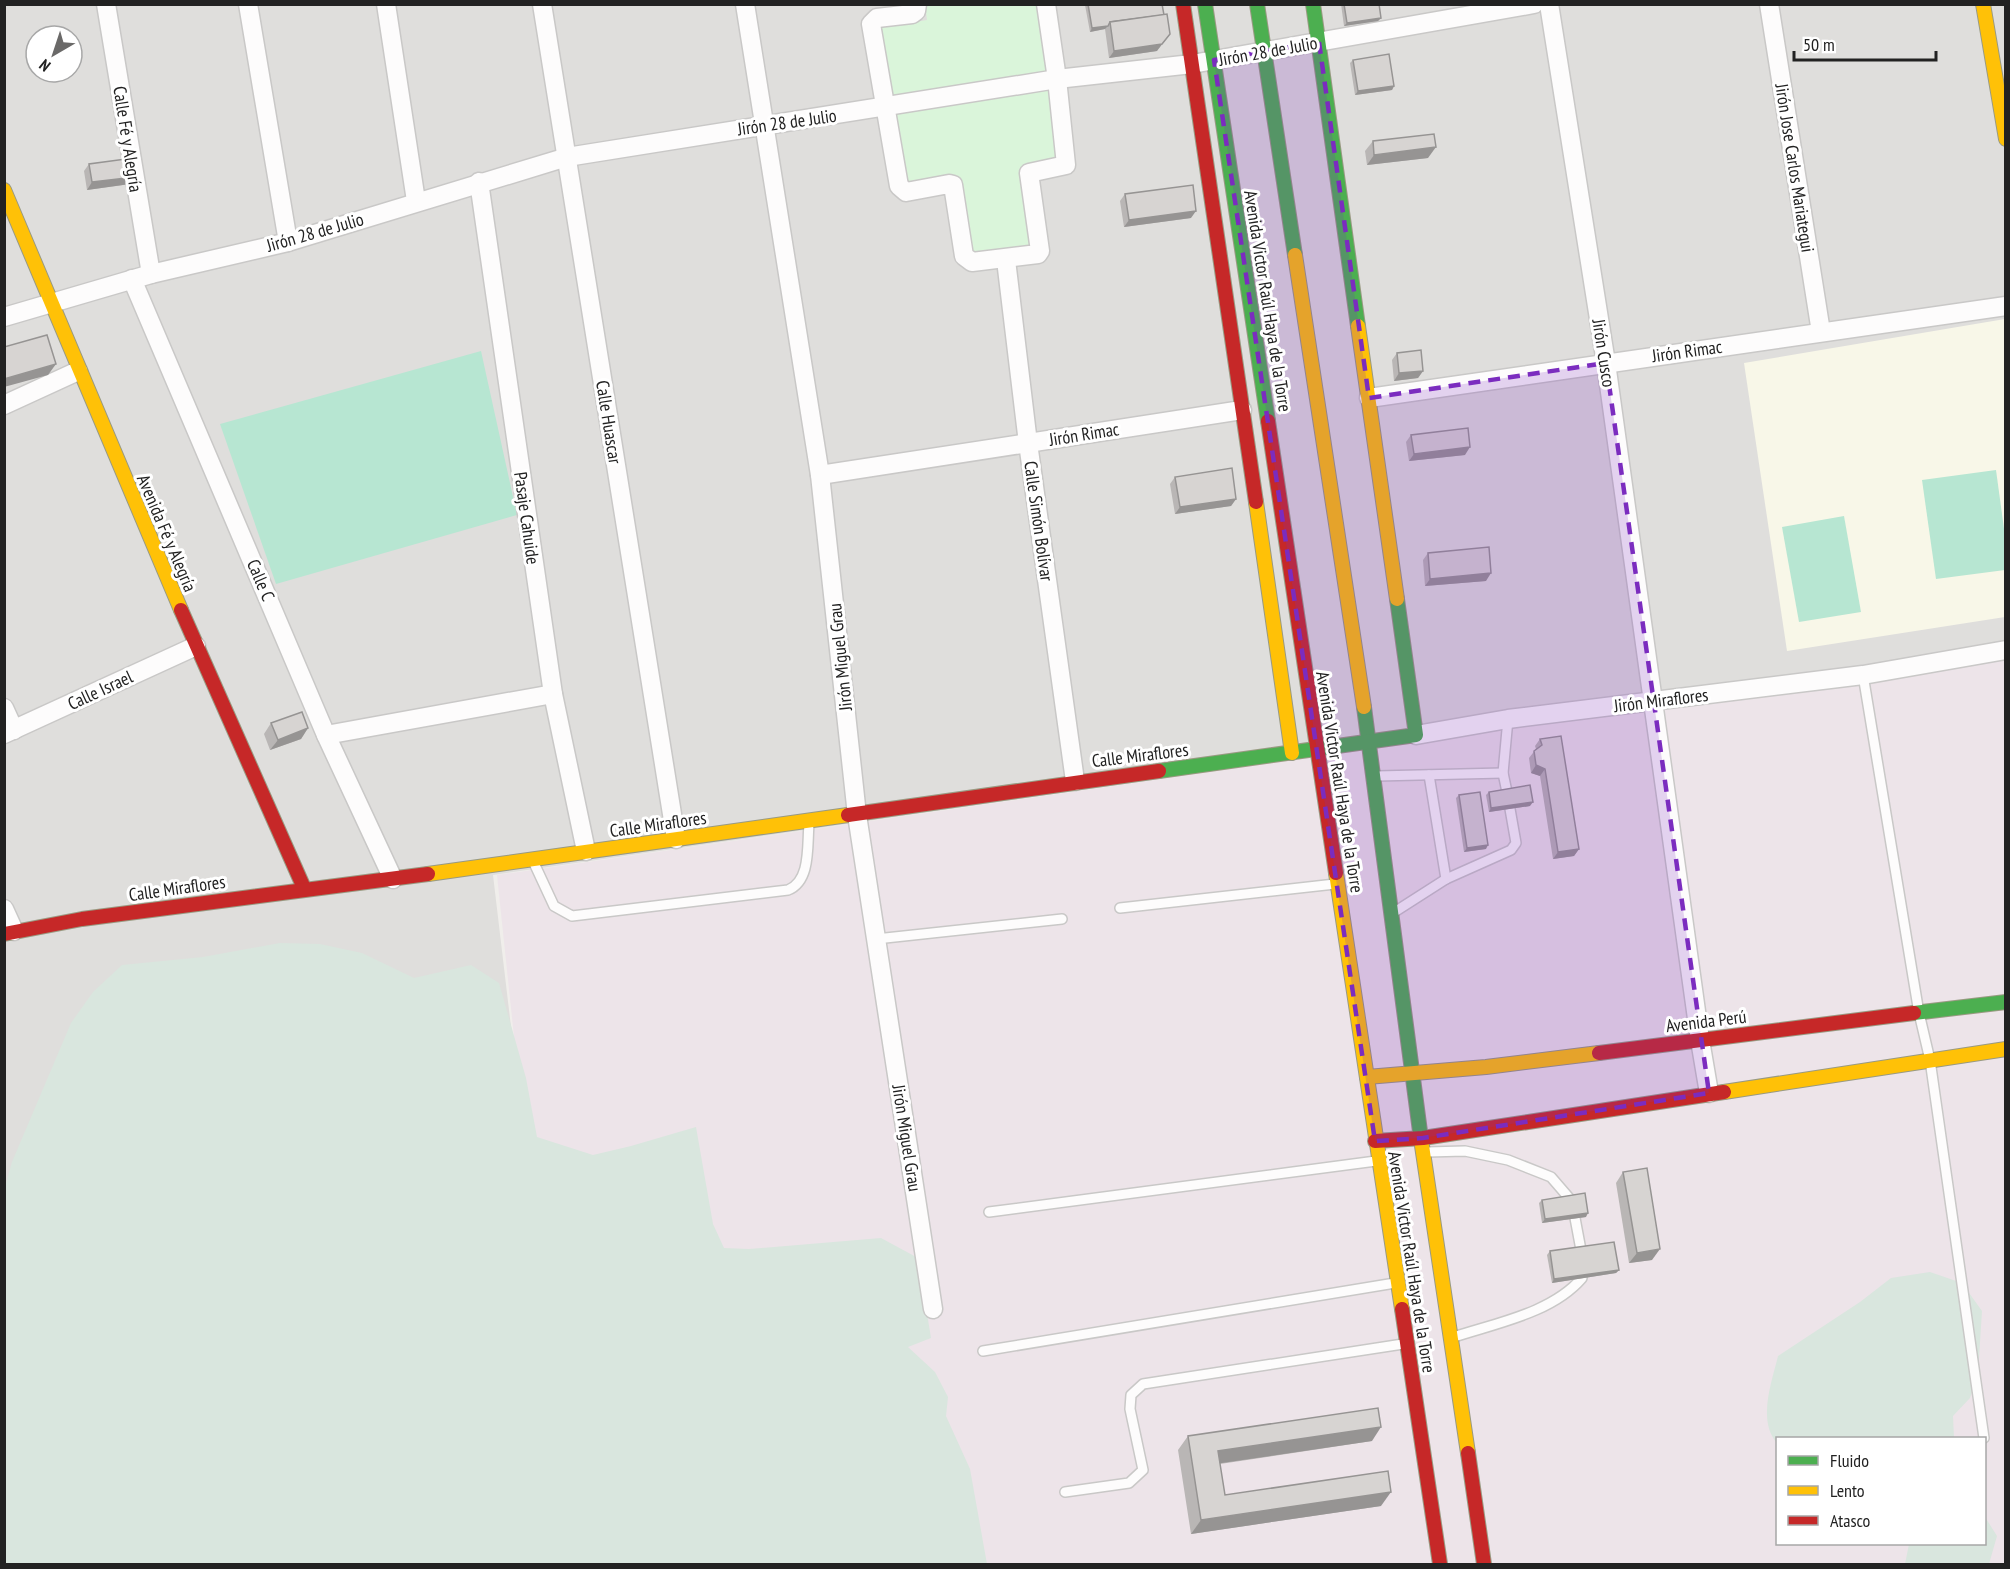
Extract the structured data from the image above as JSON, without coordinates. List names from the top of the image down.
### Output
{
  "streets": {
    "main road": [
      "Avenida Victor Raúl Haya de la Torre",
      "Avenida Fé y Alegría",
      "Jirón Miraflores",
      "Calle Miraflores",
      "Avenida Perú"
    ],
    "street": [
      "Jirón 28 de Julio",
      "Calle Fé y Alegría",
      "Jirón Jose Carlos Mariategui",
      "Jirón Rimac",
      "Jirón Cusco",
      "Calle Huascar",
      "Pasaje Cahuide",
      "Calle Simón Bolívar",
      "Calle C",
      "Jirón Miguel Grau",
      "Calle Israel"
    ]
  },
  "crossings": [
    ["Jirón 28 de Julio", "Calle Fé y Alegría"],
    ["Jirón 28 de Julio", "Avenida Victor Raúl Haya de la Torre"],
    ["Jirón 28 de Julio", "Calle Huascar"],
    ["Jirón 28 de Julio", "Pasaje Cahuide"],
    ["Jirón 28 de Julio", "Avenida Fé y Alegría"],
    ["Jirón 28 de Julio", "Calle C"],
    ["Jirón 28 de Julio", "Jirón Miguel Grau"],
    ["Jirón Jose Carlos Mariategui", "Jirón Rimac"],
    ["Avenida Victor Raúl Haya de la Torre", "Jirón Miraflores"],
    ["Avenida Victor Raúl Haya de la Torre", "Calle Miraflores"],
    ["Avenida Victor Raúl Haya de la Torre", "Avenida Perú"],
    ["Jirón Rimac", "Jirón Cusco"],
    ["Jirón Rimac", "Calle Simón Bolívar"],
    ["Jirón Rimac", "Jirón Miguel Grau"],
    ["Jirón Cusco", "Jirón Miraflores"],
    ["Jirón Cusco", "Avenida Perú"],
    ["Calle Huascar", "Calle Miraflores"],
    ["Pasaje Cahuide", "Calle Miraflores"],
    ["Calle Simón Bolívar", "Calle Miraflores"],
    ["Avenida Fé y Alegría", "Calle Israel"],
    ["Avenida Fé y Alegría", "Calle Miraflores"],
    ["Calle C", "Calle Miraflores"],
    ["Jirón Miguel Grau", "Calle Miraflores"],
    ["Jirón Miraflores", "Calle Miraflores"]
  ],
  "legend": ["Fluido", "Lento", "Atasco"],
  "scale_bar": "50 m",
  "north": "bottom left"
}
